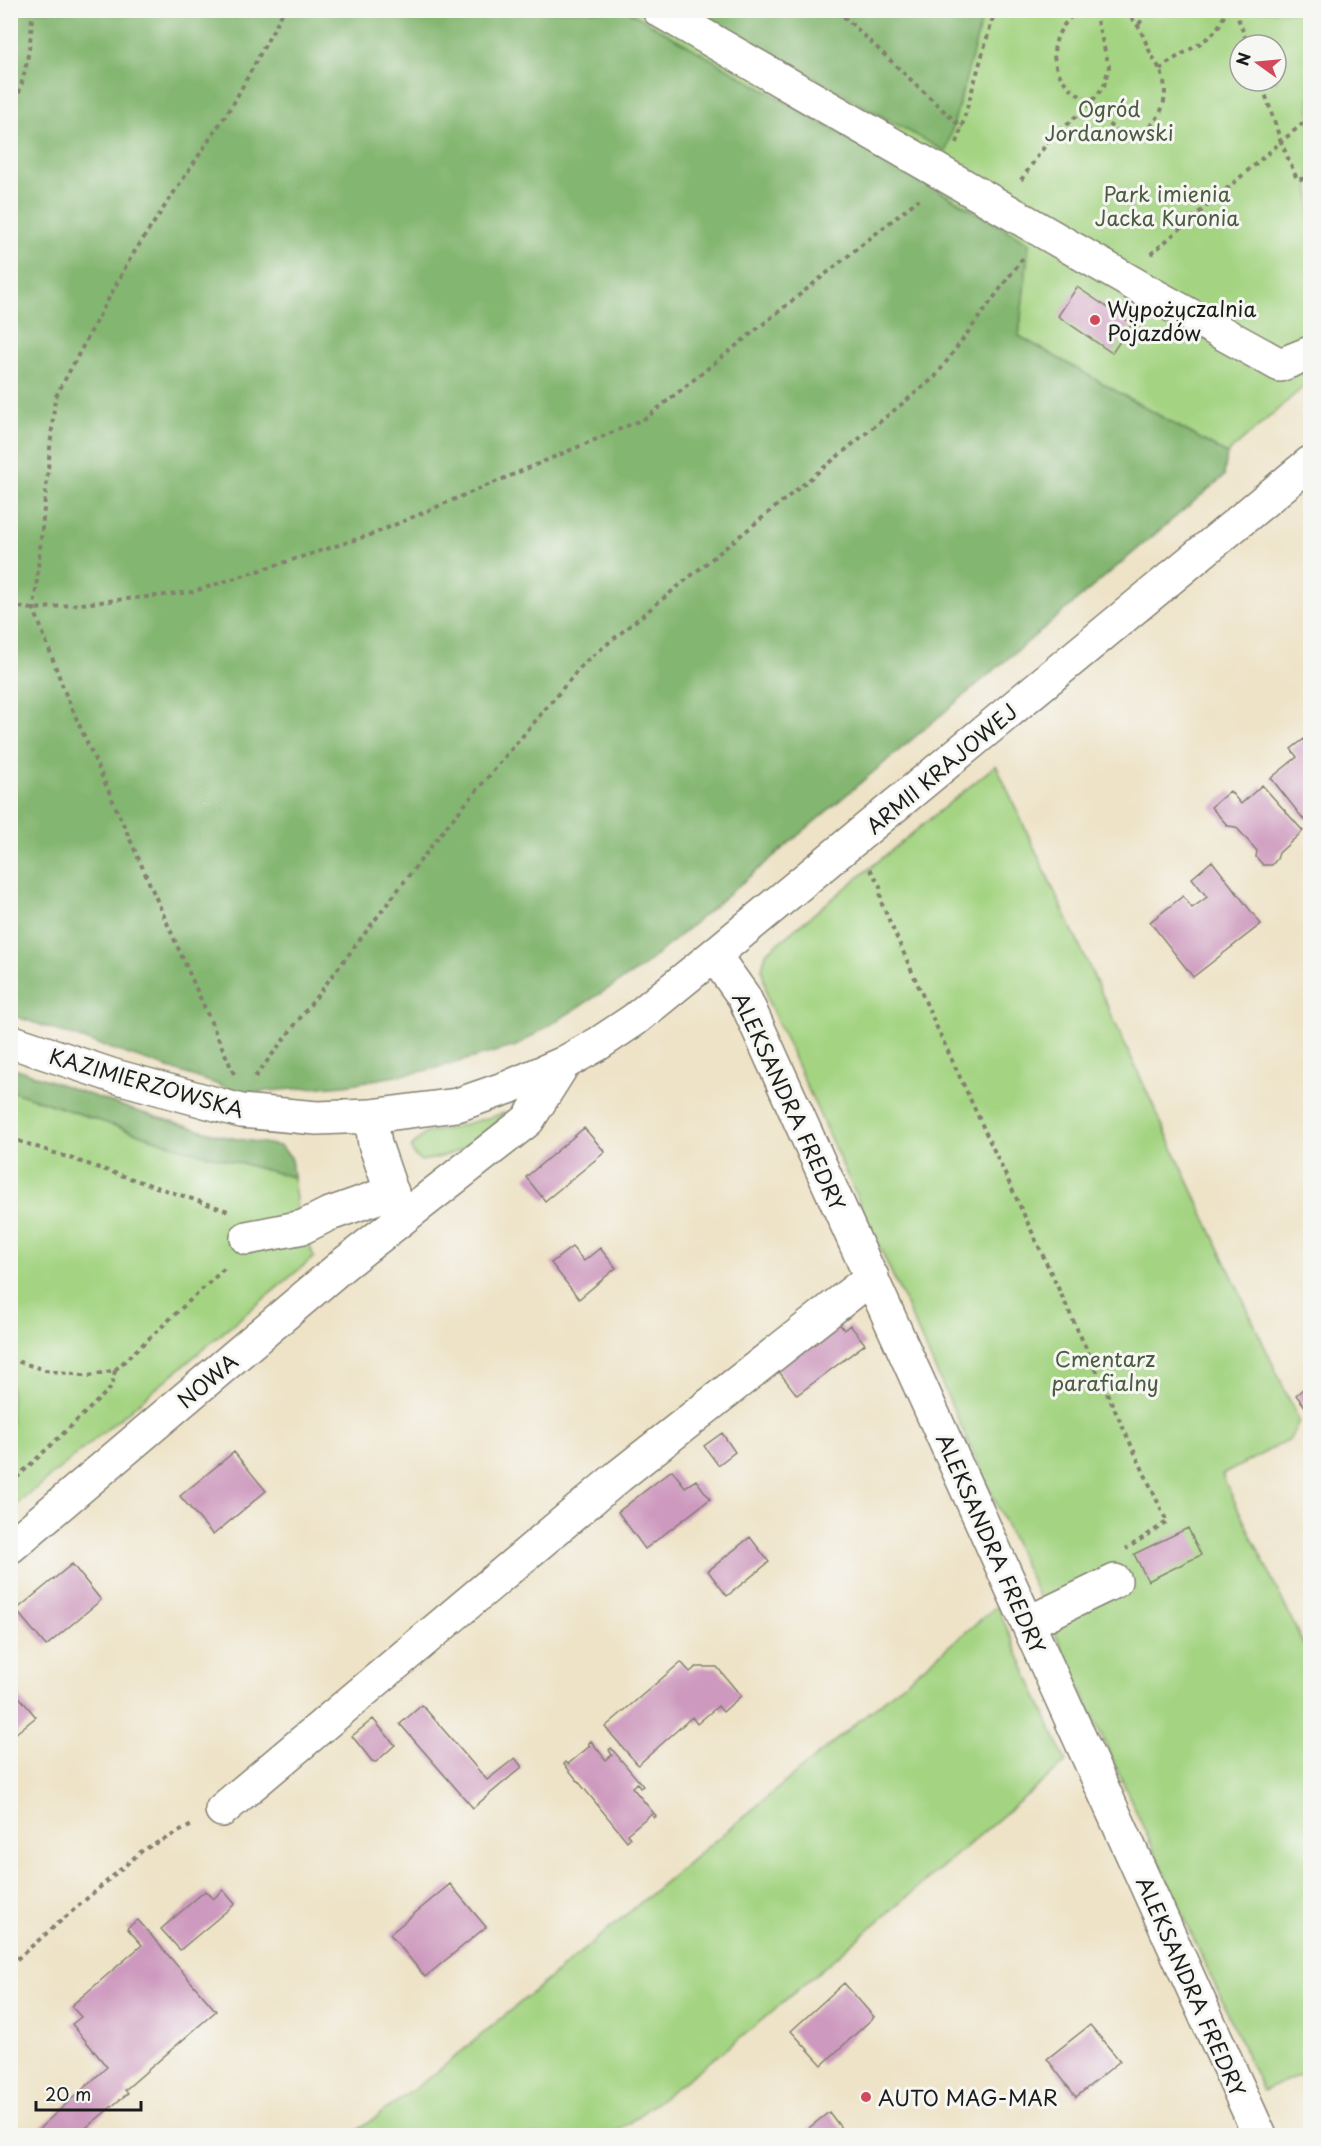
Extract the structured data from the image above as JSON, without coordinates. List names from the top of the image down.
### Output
{
  "streets": {
    "street": [
      "ARMII KRAJOWEJ",
      "KAZIMIERZOWSKA",
      "ALEKSANDRA FREDRY",
      "NOWA"
    ]
  },
  "crossings": [
    ["ARMII KRAJOWEJ", "KAZIMIERZOWSKA"],
    ["ARMII KRAJOWEJ", "ALEKSANDRA FREDRY"],
    ["ARMII KRAJOWEJ", "NOWA"],
    ["KAZIMIERZOWSKA", "NOWA"]
  ],
  "parks": ["Ogród Jordanowski", "Park imienia Jacka Kuronia", "Cmentarz parafialny"],
  "places": ["Wypożyczalnia Pojazdów", "AUTO MAG-MAR"],
  "scale_bar": "20 m",
  "north": "left"
}
